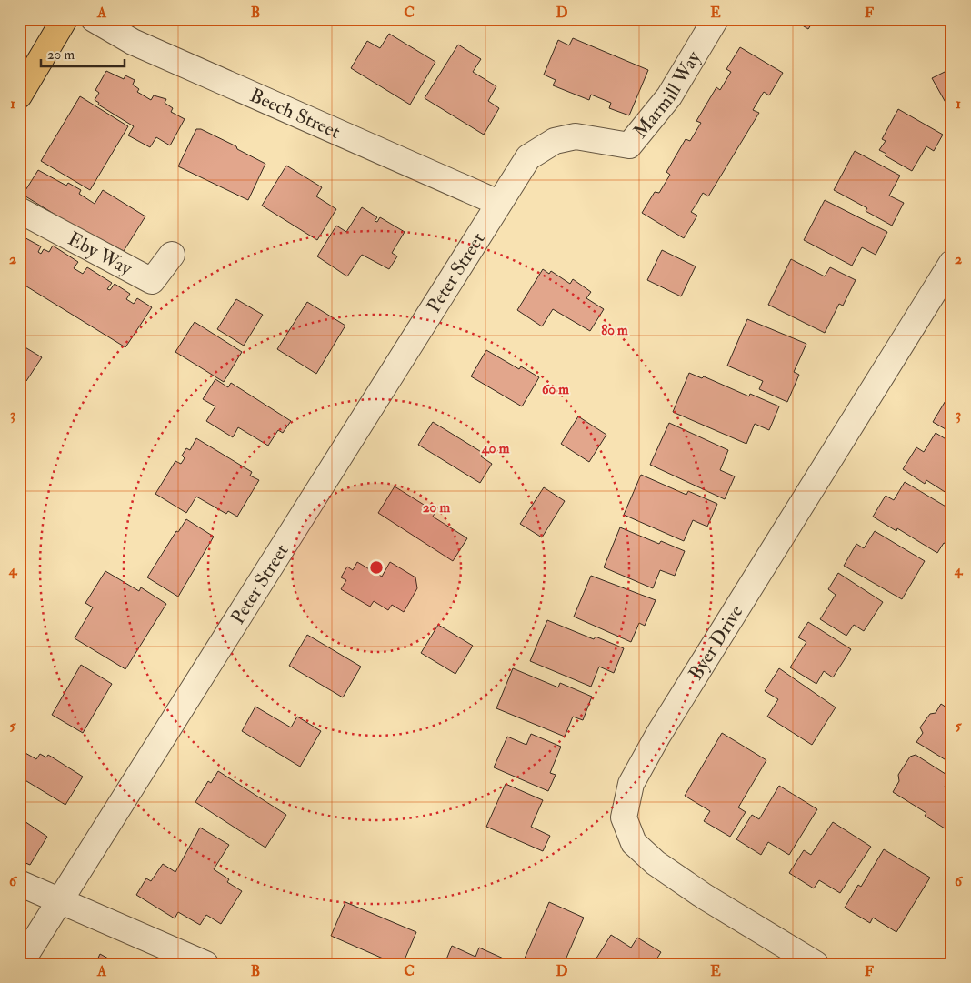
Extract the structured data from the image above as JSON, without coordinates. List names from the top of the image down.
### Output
{
  "streets": {
    "street": [
      "Marmill Way",
      "Beech Street",
      "Eby Way",
      "Peter Street",
      "Byer Drive"
    ]
  },
  "crossings": [
    ["Marmill Way", "Beech Street"],
    ["Marmill Way", "Peter Street"],
    ["Beech Street", "Peter Street"]
  ],
  "scale_bar": "20 m",
  "grid": {
    "columns": [
      "A",
      "B",
      "C",
      "D",
      "E",
      "F"
    ],
    "rows": [
      "1",
      "2",
      "3",
      "4",
      "5",
      "6"
    ]
  },
  "rings": [
    "80 m",
    "60 m",
    "40 m",
    "20 m"
  ]
}
